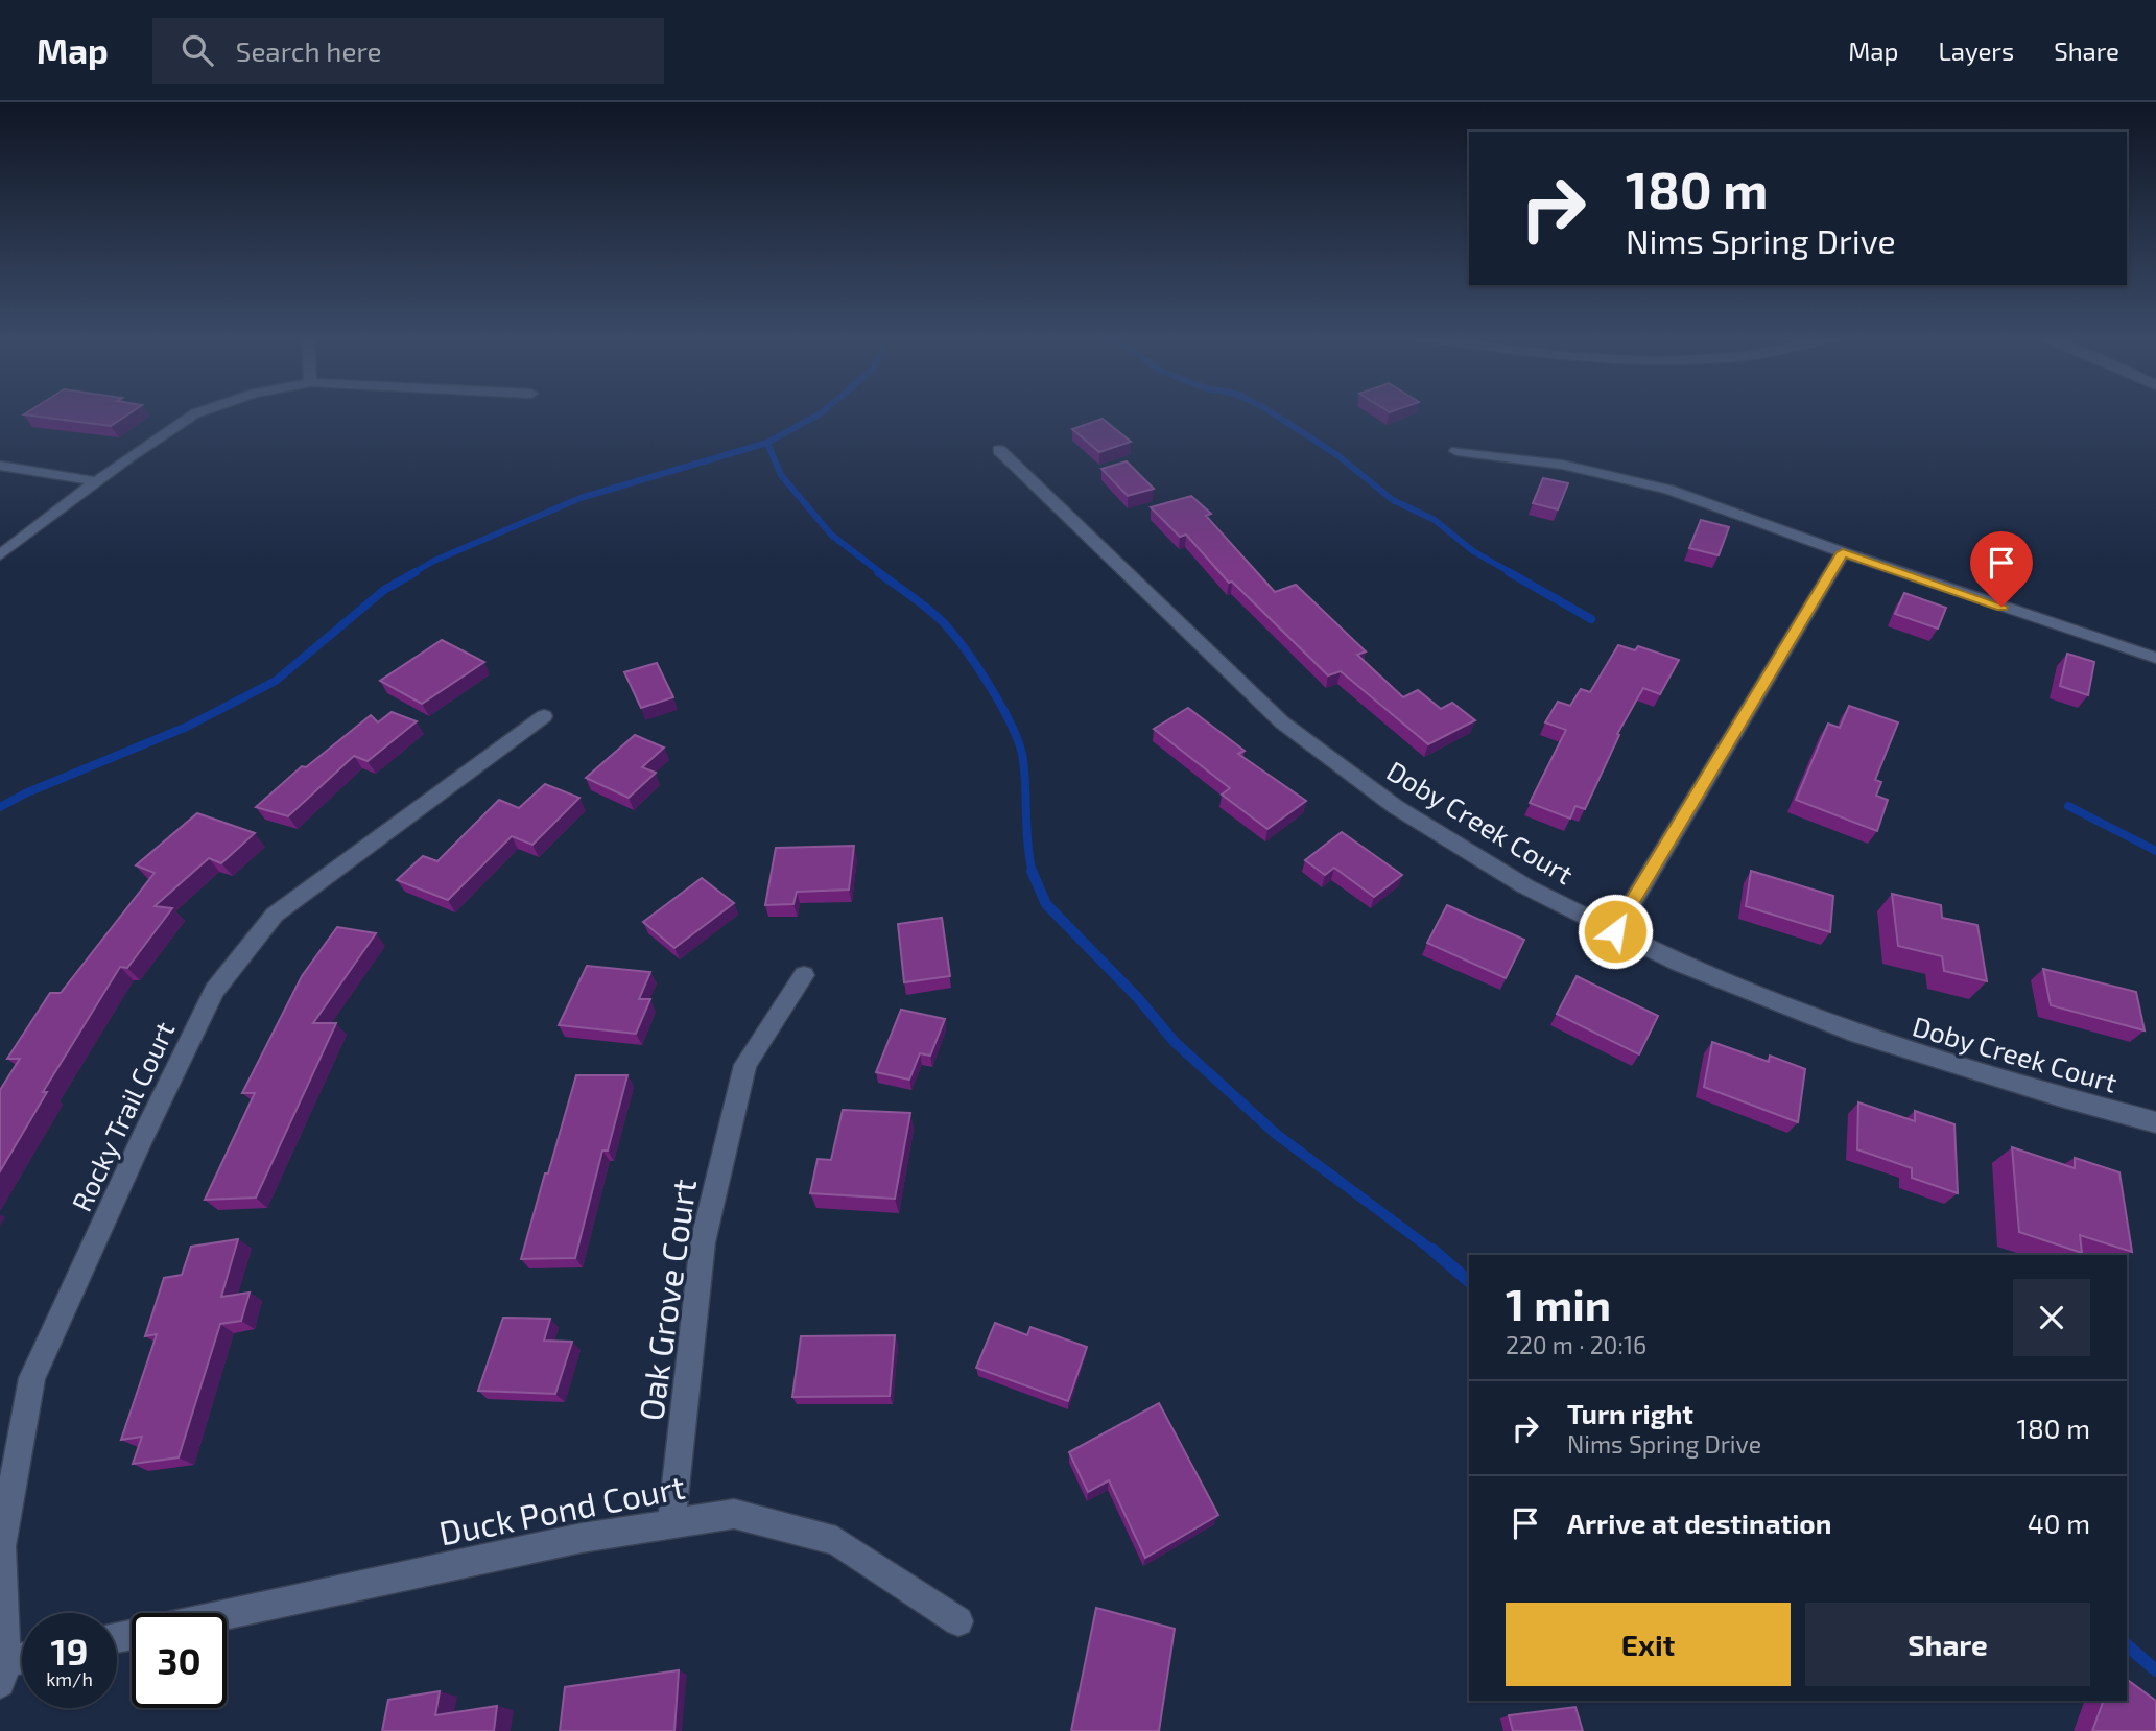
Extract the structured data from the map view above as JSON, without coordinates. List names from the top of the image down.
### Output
{
  "streets": {
    "street": [
      "Doby Creek Court",
      "Rocky Trail Court",
      "Oak Grove Court",
      "Duck Pond Court"
    ]
  },
  "crossings": [
    ["Oak Grove Court", "Duck Pond Court"]
  ],
  "page": {
    "header": "Map",
    "search": "Search here",
    "nav": ["Map", "Layers", "Share"],
    "turn": ["180 m", "Nims Spring Drive"],
    "heading": ["1 min", "220 m · 20:16"],
    "list": [
      {
        "name": "Turn right",
        "note": "Nims Spring Drive",
        "value": "180 m"
      },
      {
        "name": "Arrive at destination",
        "value": "40 m"
      }
    ],
    "buttons": ["Exit", "Share"],
    "speed": "19 km/h",
    "limit": "30"
  }
}
